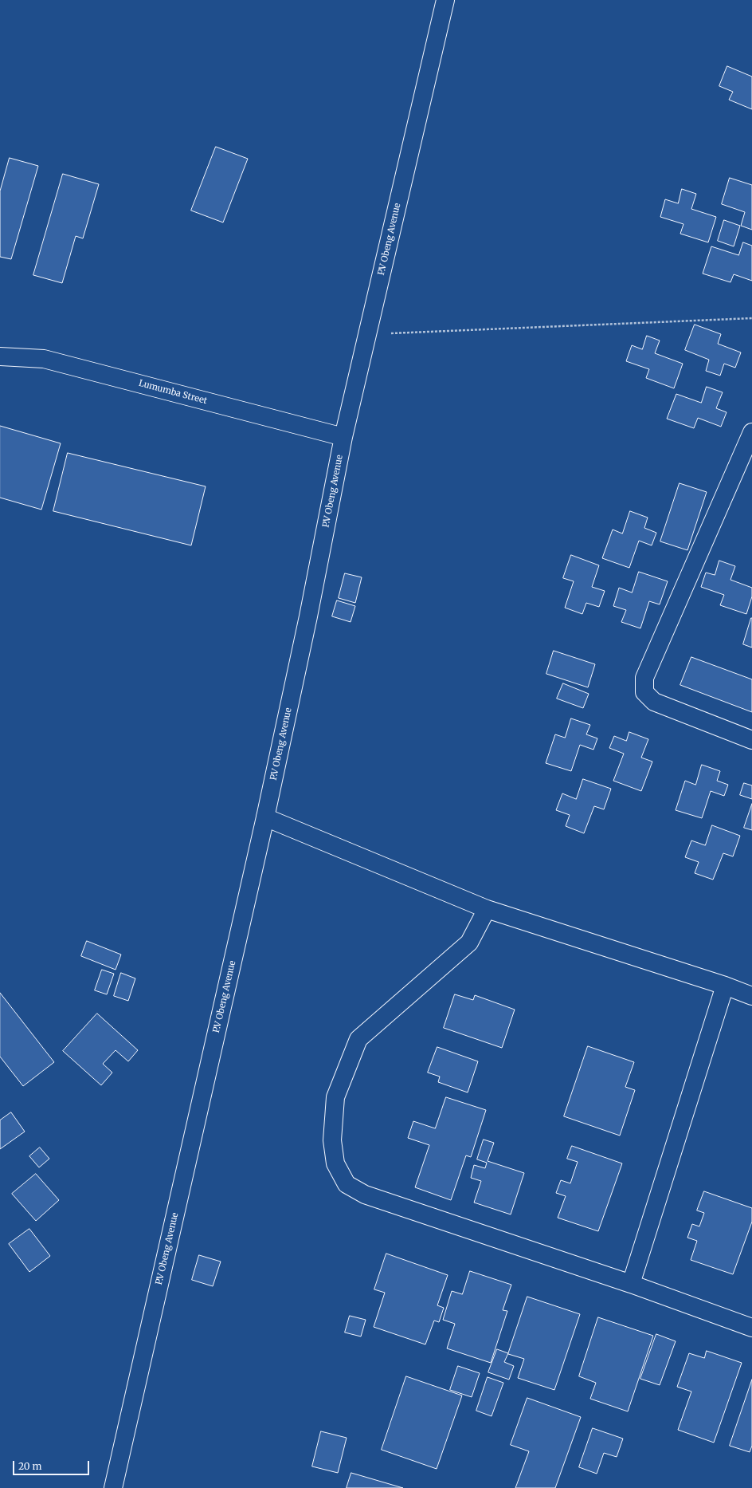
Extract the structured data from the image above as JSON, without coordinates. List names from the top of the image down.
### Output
{
  "streets": {
    "street": ["P.V Obeng Avenue", "Lumumba Street"]
  },
  "crossings": [
    ["P.V Obeng Avenue", "Lumumba Street"]
  ],
  "scale_bar": "20 m"
}
